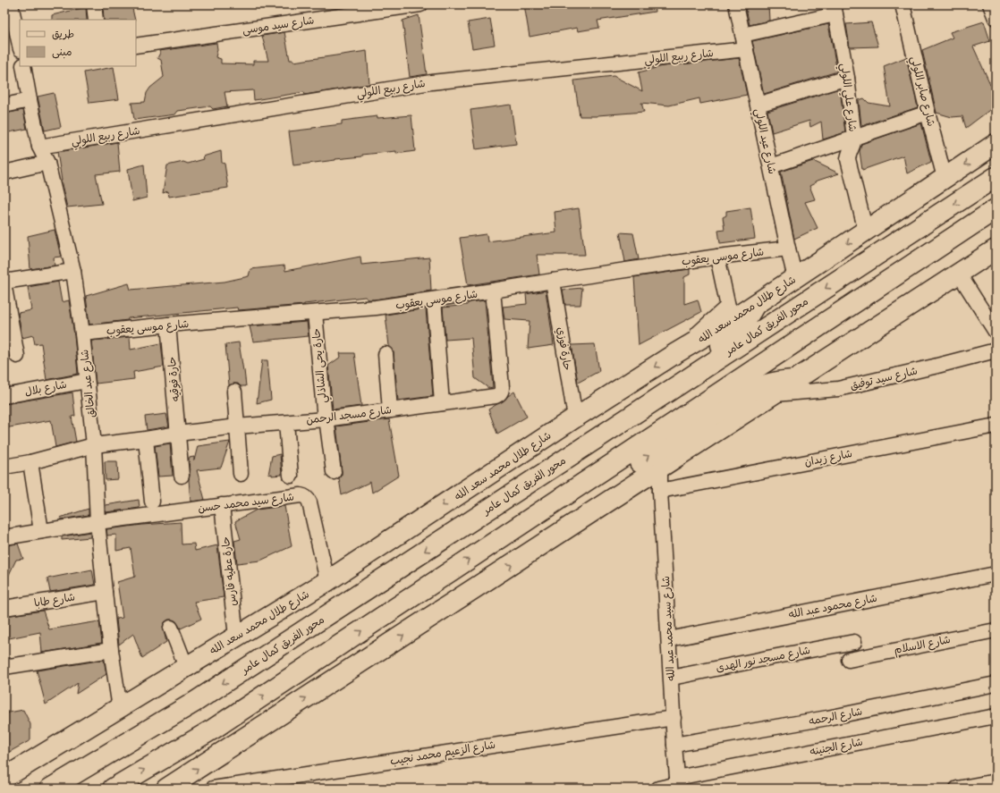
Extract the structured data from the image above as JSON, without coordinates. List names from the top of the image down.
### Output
{
  "streets": {
    "main road": ["شارع طلال محمد سعد الله", "محور الفريق كمال عامر"],
    "street": [
      "شارع سيد موسى",
      "شارع ربيع اللولي",
      "شارع صابر اللولي",
      "شارع علي اللولي",
      "شارع عيد اللولي",
      "شارع موسى يعقوب",
      "حارة فوزي",
      "حارة يحى الشاذلي",
      "شارع سيد توفيق",
      "حارة فوقيه",
      "شارع عبد الخالق",
      "شارع بلال",
      "شارع مسجد الرحمن",
      "شارع زيدان",
      "شارع سيد محمد حسن",
      "حارة عطيه فارس",
      "شارع طابا",
      "شارع محمود عبد الله",
      "شارع سيد محمد عبد الله",
      "شارع الاسلام",
      "شارع مسجد نور الهدى",
      "شارع الرحمه",
      "شارع الجنينه",
      "شارع الزعيم محمد نجيب"
    ]
  },
  "crossings": [
    ["شارع ربيع اللولي", "شارع علي اللولي"],
    ["شارع ربيع اللولي", "شارع عيد اللولي"],
    ["شارع ربيع اللولي", "شارع عبد الخالق"],
    ["شارع صابر اللولي", "شارع طلال محمد سعد الله"],
    ["شارع علي اللولي", "شارع طلال محمد سعد الله"],
    ["شارع عيد اللولي", "شارع موسى يعقوب"],
    ["شارع عيد اللولي", "شارع طلال محمد سعد الله"],
    ["شارع موسى يعقوب", "حارة فوزي"],
    ["شارع موسى يعقوب", "حارة يحى الشاذلي"],
    ["شارع موسى يعقوب", "حارة فوقيه"],
    ["شارع موسى يعقوب", "شارع عبد الخالق"],
    ["شارع موسى يعقوب", "شارع مسجد الرحمن"],
    ["شارع طلال محمد سعد الله", "حارة فوزي"],
    ["شارع طلال محمد سعد الله", "شارع عبد الخالق"],
    ["شارع طلال محمد سعد الله", "شارع سيد محمد حسن"],
    ["شارع طلال محمد سعد الله", "حارة عطيه فارس"],
    ["حارة يحى الشاذلي", "شارع مسجد الرحمن"],
    ["حارة فوقيه", "شارع مسجد الرحمن"],
    ["شارع عبد الخالق", "شارع بلال"],
    ["شارع عبد الخالق", "شارع مسجد الرحمن"],
    ["شارع عبد الخالق", "شارع سيد محمد حسن"],
    ["شارع عبد الخالق", "شارع طابا"],
    ["شارع زيدان", "شارع سيد محمد عبد الله"],
    ["شارع سيد محمد حسن", "حارة عطيه فارس"],
    ["شارع محمود عبد الله", "شارع سيد محمد عبد الله"],
    ["شارع سيد محمد عبد الله", "شارع مسجد نور الهدى"],
    ["شارع سيد محمد عبد الله", "شارع الرحمه"],
    ["شارع سيد محمد عبد الله", "شارع الجنينه"],
    ["شارع سيد محمد عبد الله", "شارع الزعيم محمد نجيب"]
  ],
  "legend": ["طريق", "مبنى"]
}
